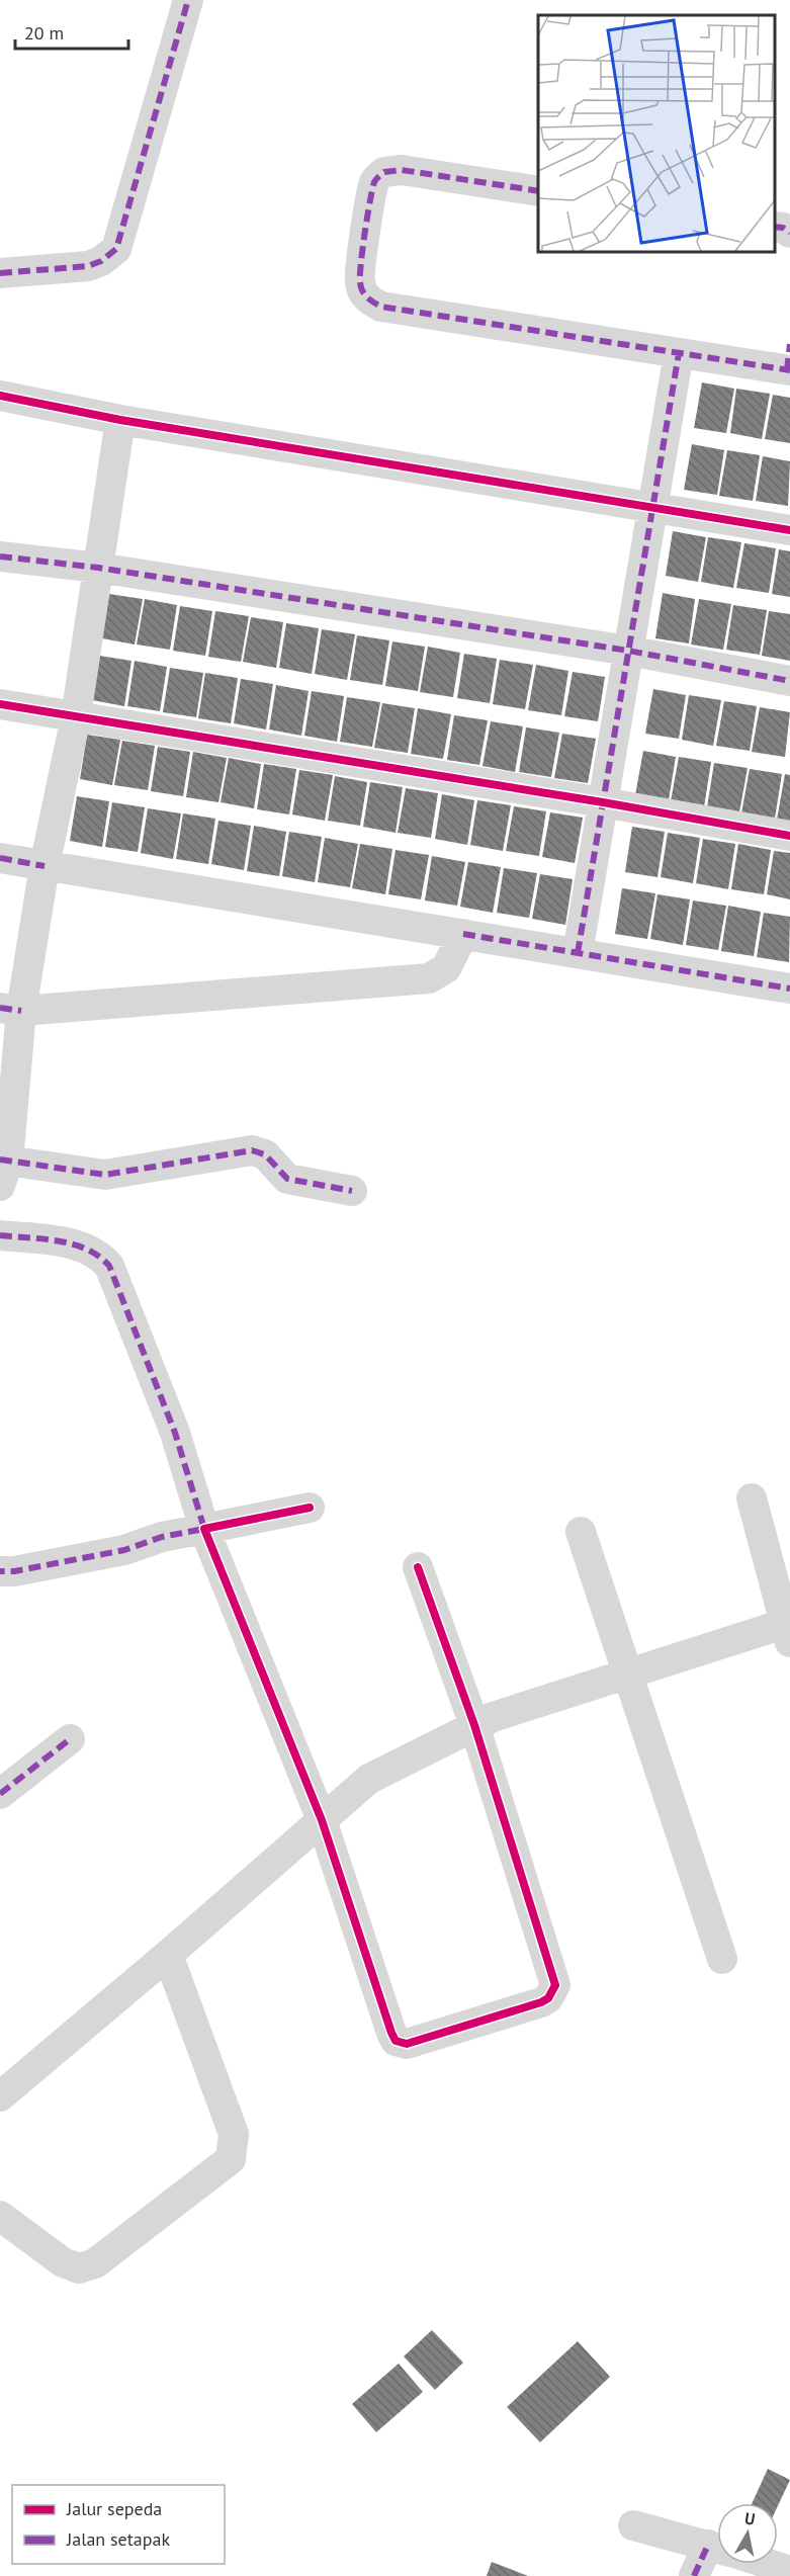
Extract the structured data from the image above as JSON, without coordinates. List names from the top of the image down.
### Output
{
  "legend": ["Jalur sepeda", "Jalan setapak"],
  "scale_bar": "20 m",
  "north": "top"
}
